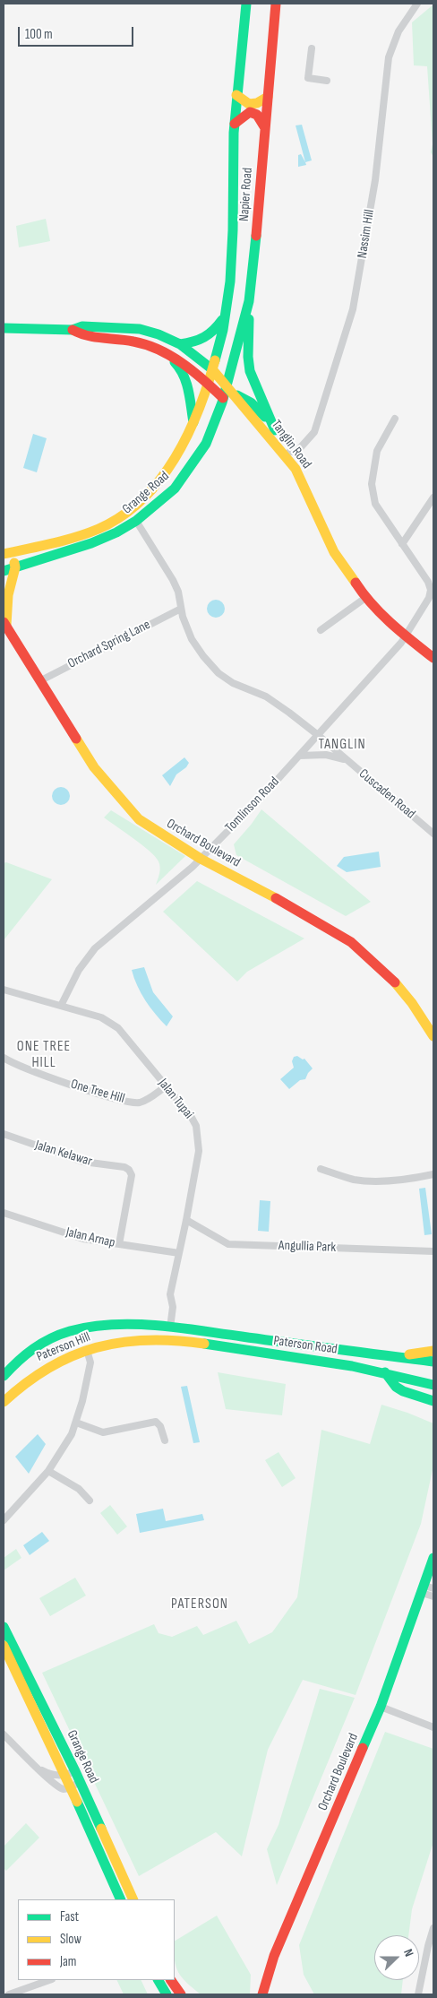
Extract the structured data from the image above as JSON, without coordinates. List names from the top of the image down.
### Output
{
  "streets": {
    "main road": [
      "Napier Road",
      "Tanglin Road",
      "Grange Road",
      "Orchard Boulevard",
      "Paterson Road",
      "Paterson Hill"
    ],
    "street": [
      "Nassim Hill",
      "Orchard Spring Lane",
      "Cuscaden Road",
      "Tomlinson Road",
      "One Tree Hill",
      "Jalan Tupai",
      "Jalan Kelawar",
      "Jalan Arnap",
      "Angullia Park"
    ]
  },
  "crossings": [
    ["Napier Road", "Tanglin Road"],
    ["Napier Road", "Grange Road"],
    ["Tanglin Road", "Grange Road"],
    ["Tanglin Road", "Tomlinson Road"],
    ["Grange Road", "Cuscaden Road"],
    ["Grange Road", "Orchard Boulevard"],
    ["Orchard Spring Lane", "Cuscaden Road"],
    ["Orchard Spring Lane", "Orchard Boulevard"],
    ["Cuscaden Road", "Tomlinson Road"],
    ["Tomlinson Road", "Orchard Boulevard"],
    ["Tomlinson Road", "Jalan Tupai"],
    ["One Tree Hill", "Jalan Tupai"],
    ["Jalan Tupai", "Jalan Arnap"],
    ["Jalan Tupai", "Angullia Park"],
    ["Jalan Tupai", "Paterson Road"],
    ["Jalan Tupai", "Paterson Hill"],
    ["Jalan Kelawar", "Jalan Arnap"],
    ["Paterson Road", "Paterson Hill"]
  ],
  "districts": ["TANGLIN", "ONE TREE HILL", "PATERSON"],
  "legend": ["Fast", "Slow", "Jam"],
  "scale_bar": "100 m",
  "north": "right"
}
